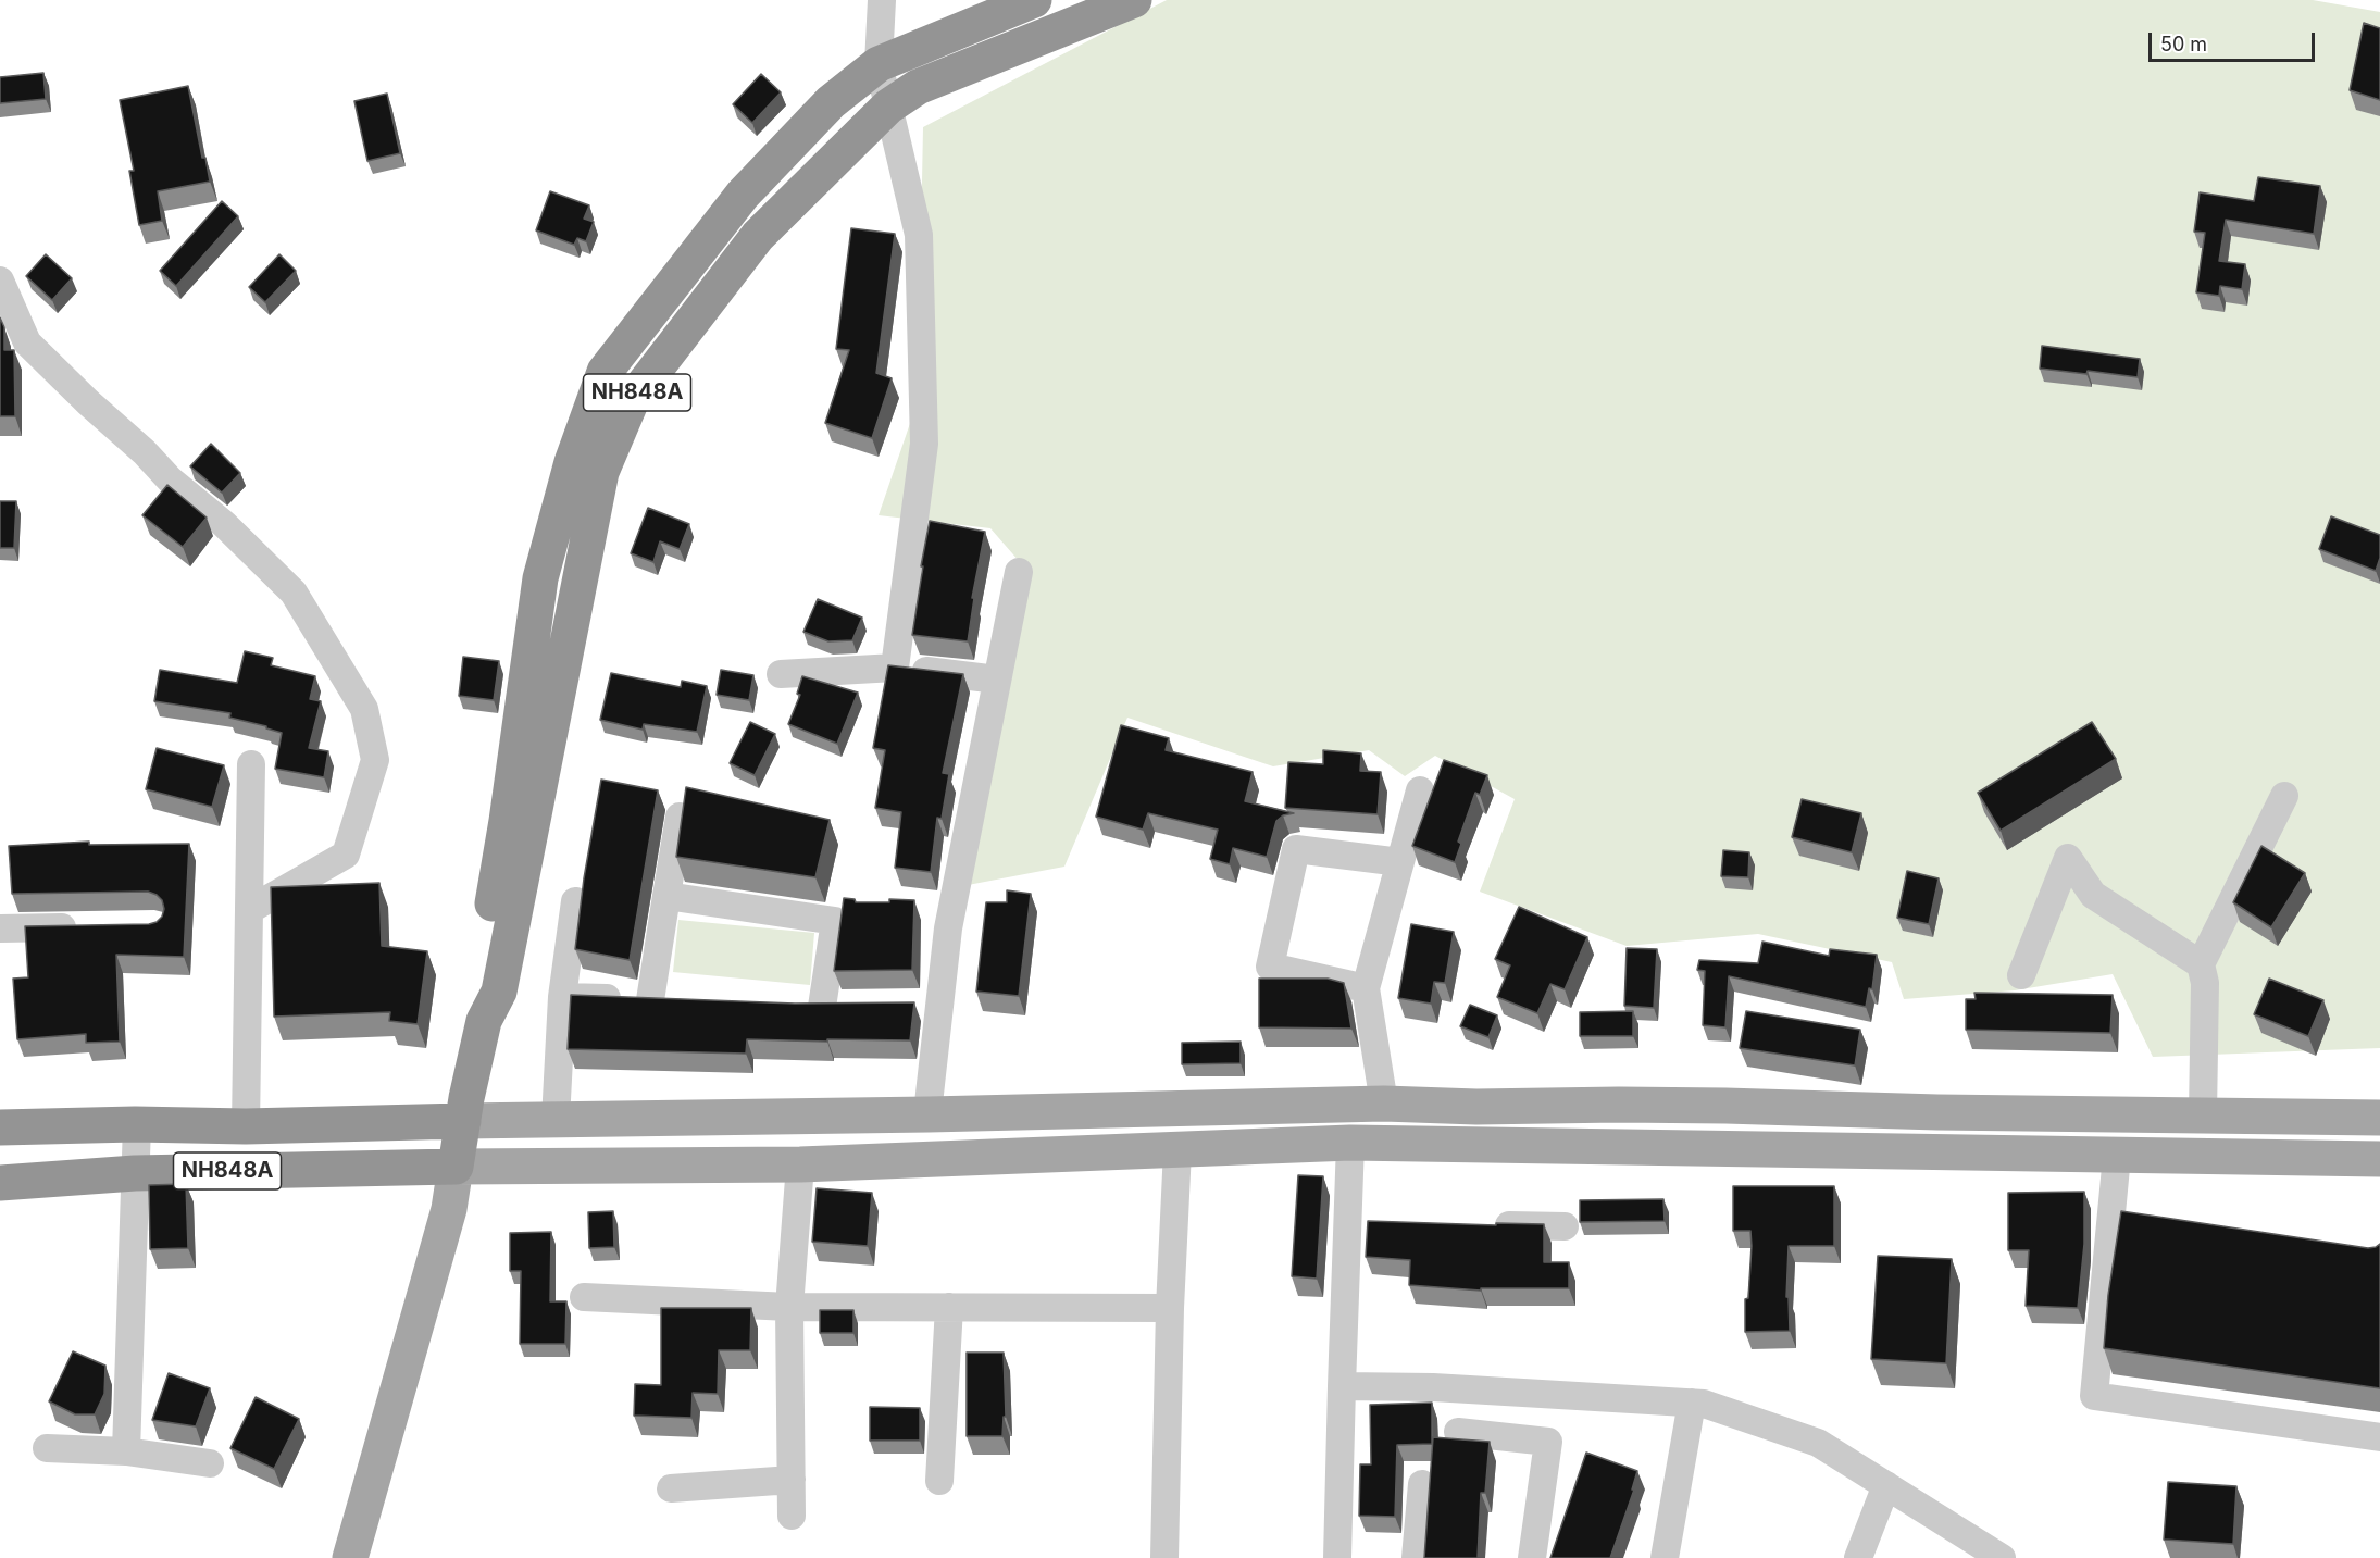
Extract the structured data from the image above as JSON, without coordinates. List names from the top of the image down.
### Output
{
  "streets": {
    "highway": ["NH848A"]
  },
  "scale_bar": "50 m"
}
